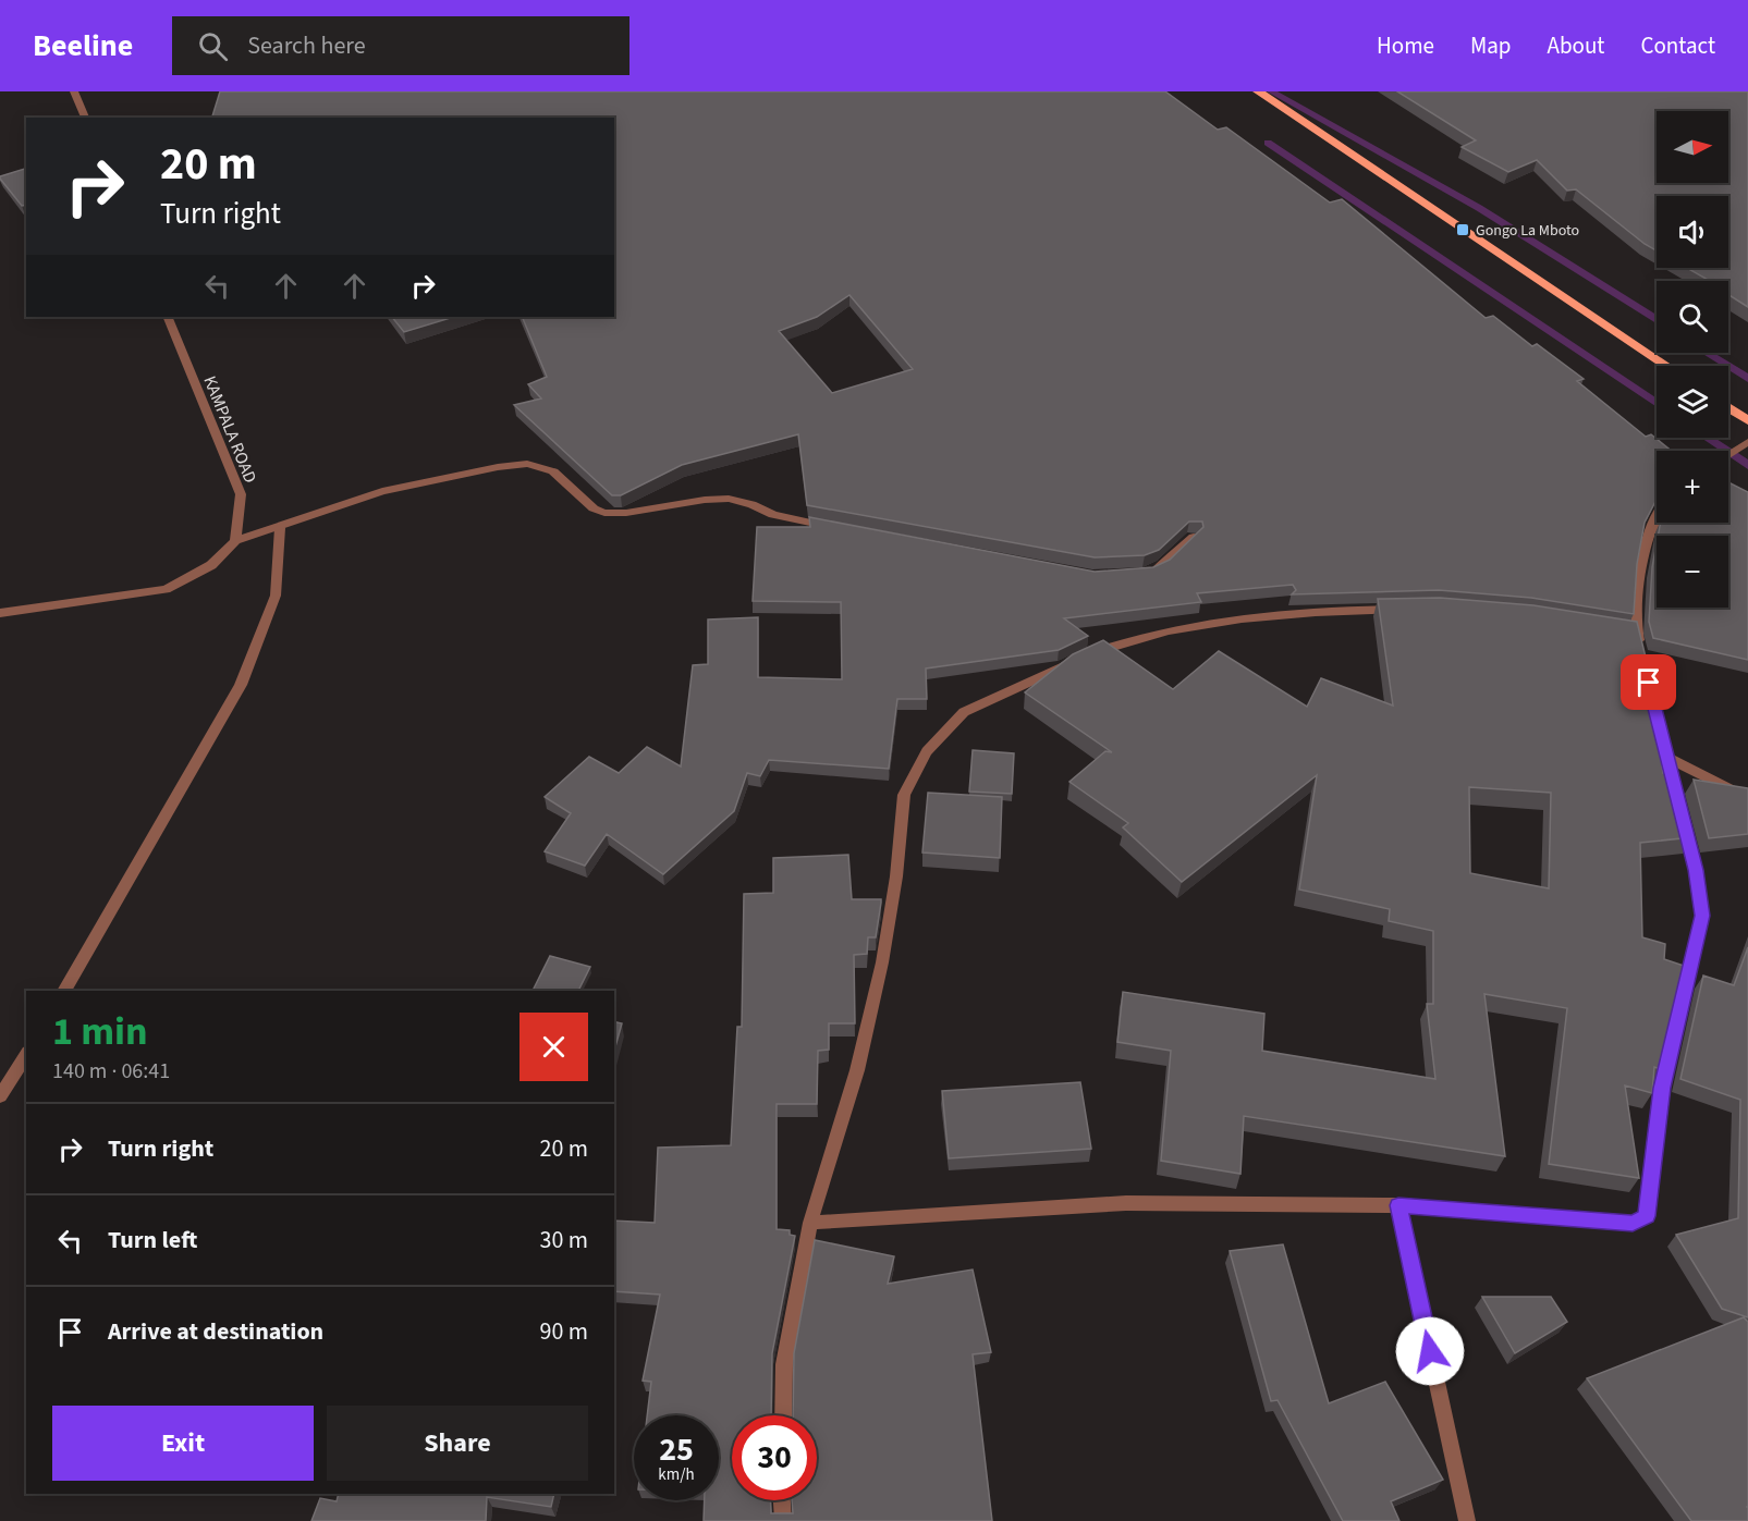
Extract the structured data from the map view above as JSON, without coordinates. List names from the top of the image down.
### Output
{
  "streets": {
    "street": ["KAMPALA ROAD"]
  },
  "places": {
    "transit": ["Gongo La Mboto"]
  },
  "north": "right",
  "page": {
    "header": "Beeline",
    "search": "Search here",
    "nav": [
      "Home",
      "Map",
      "About",
      "Contact"
    ],
    "map_buttons": ["+", "−"],
    "turn": ["20 m", "Turn right"],
    "heading": ["1 min", "140 m · 06:41"],
    "list": [
      {
        "name": "Turn right",
        "value": "20 m"
      },
      {
        "name": "Turn left",
        "value": "30 m"
      },
      {
        "name": "Arrive at destination",
        "value": "90 m"
      }
    ],
    "buttons": ["Exit", "Share"],
    "speed": "25 km/h",
    "limit": "30"
  }
}
